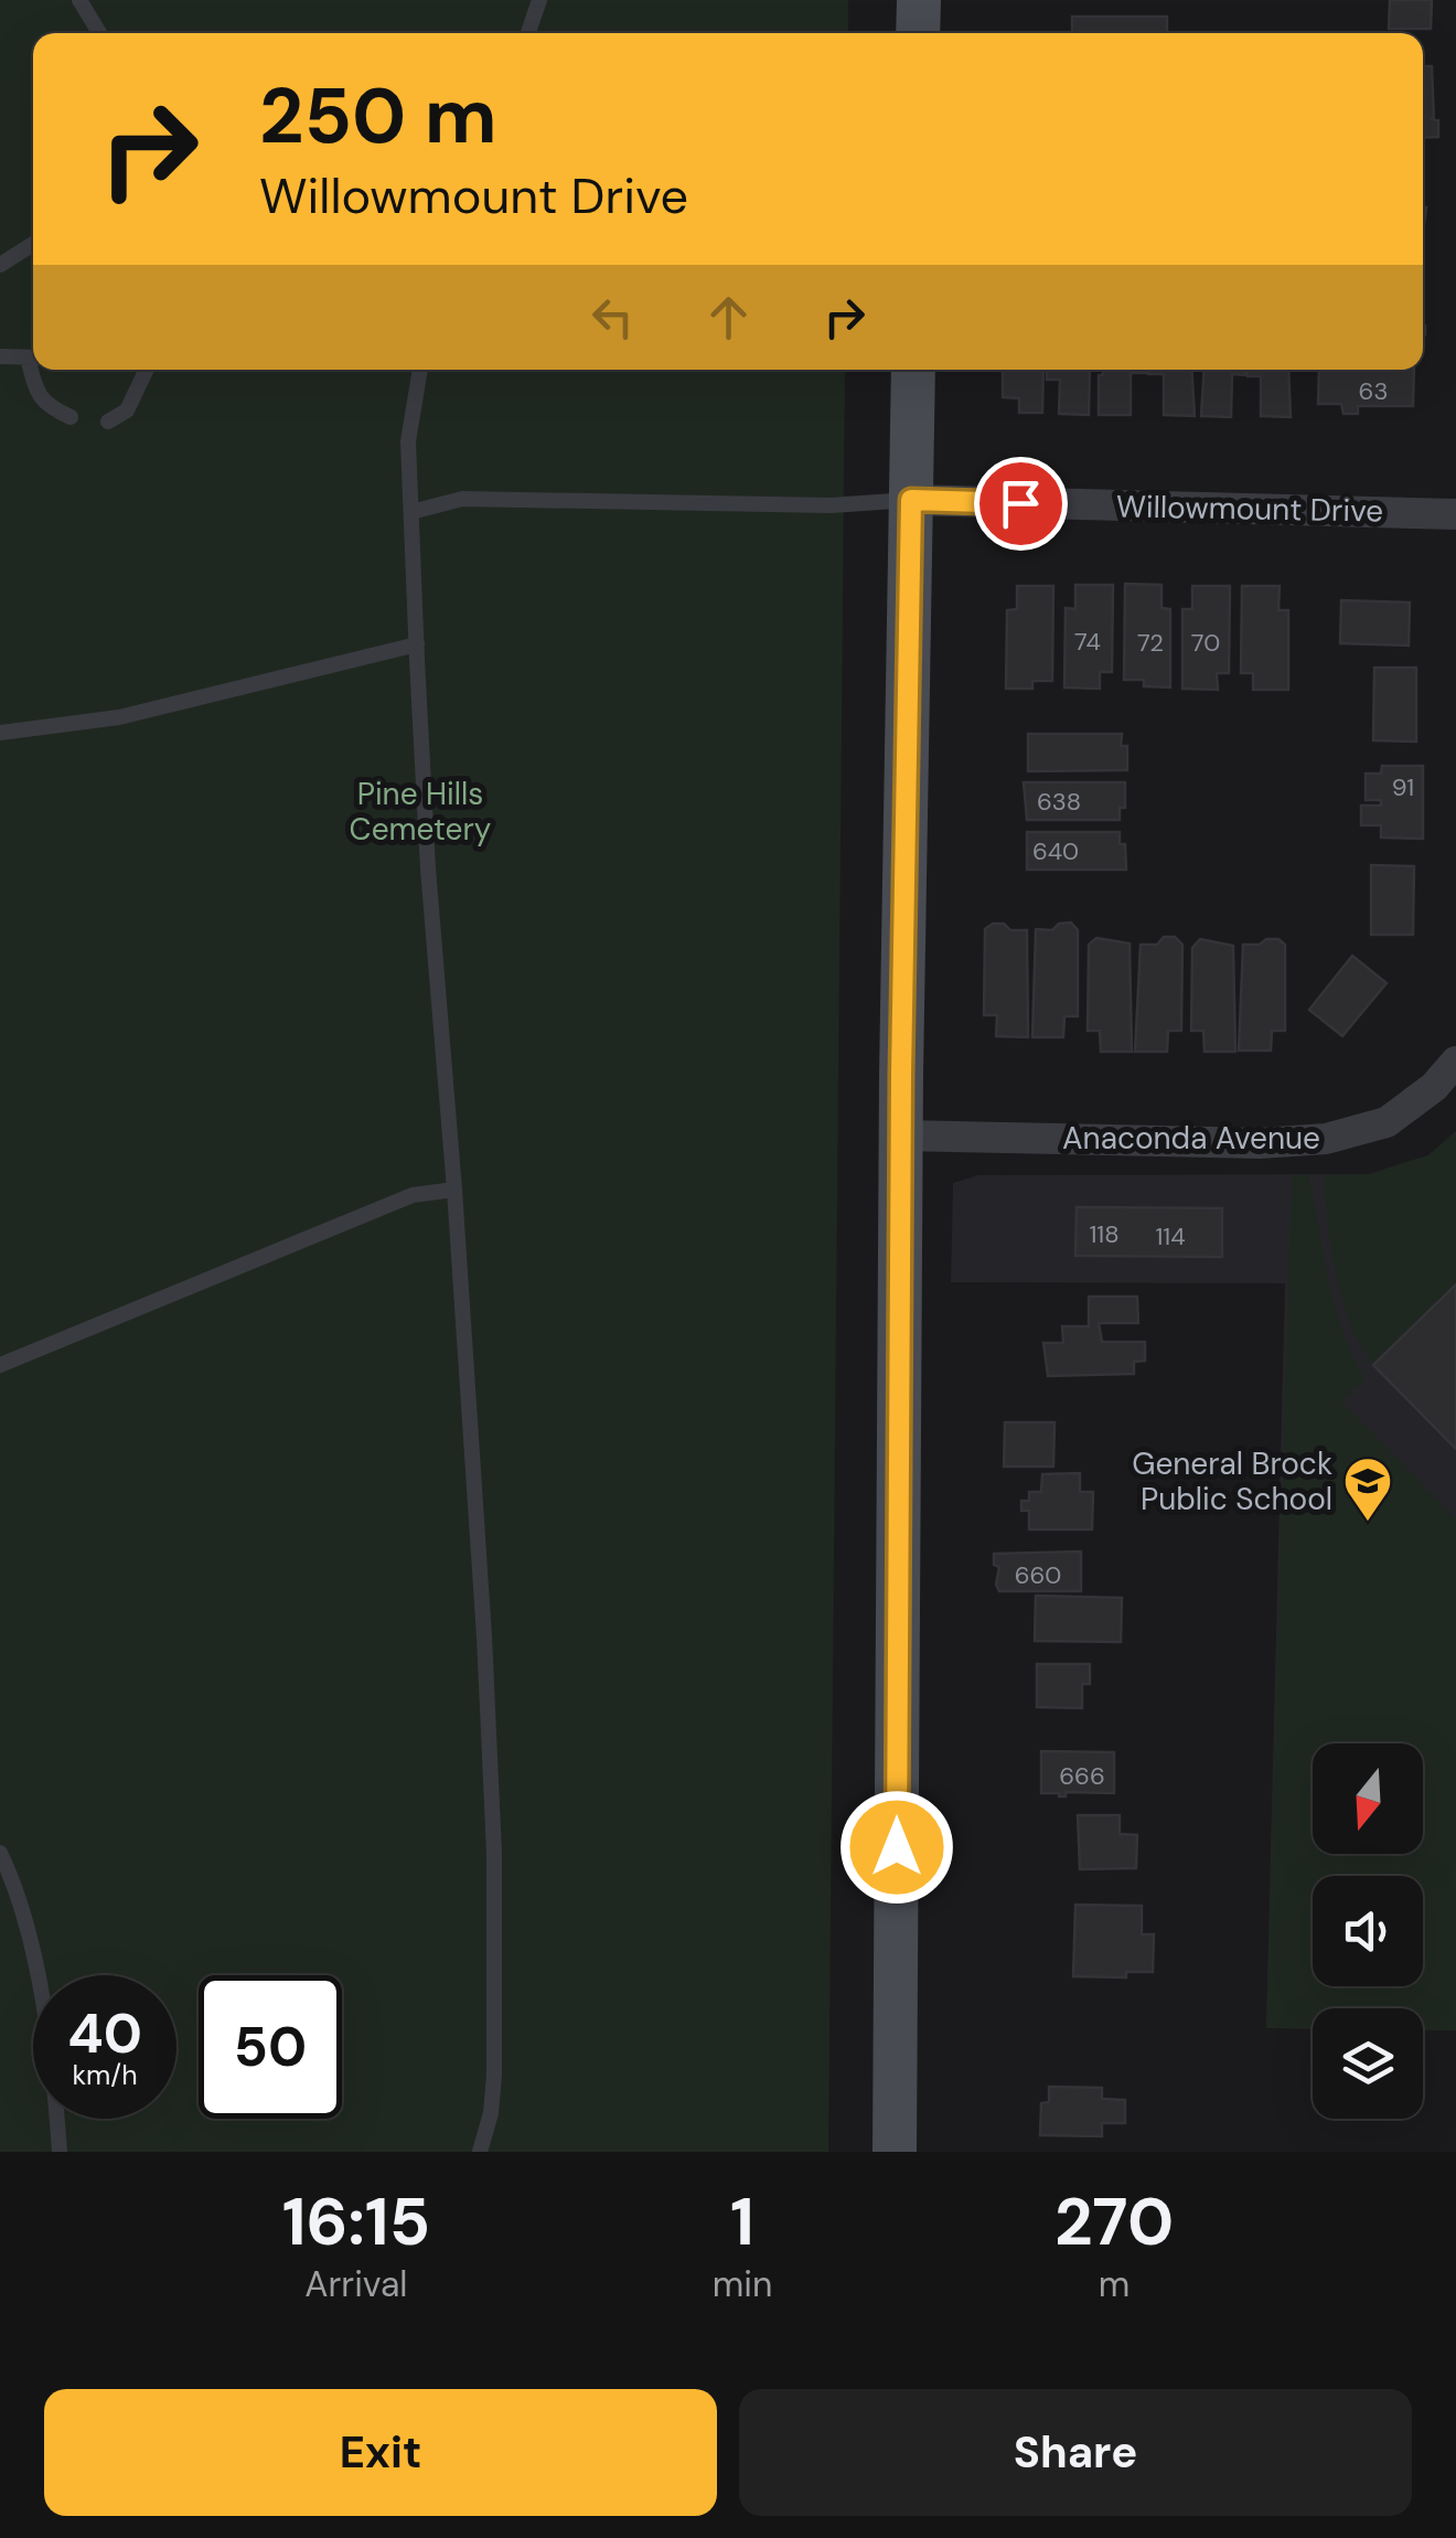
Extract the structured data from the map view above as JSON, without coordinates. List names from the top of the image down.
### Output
{
  "streets": {
    "street": ["Willowmount Drive", "Anaconda Avenue"]
  },
  "parks": ["Pine Hills Cemetery"],
  "places": {
    "school or university": ["General Brock Public School"]
  },
  "house_numbers": [
    "63",
    "74",
    "72",
    "70",
    "91",
    "638",
    "640",
    "118",
    "114",
    "660",
    "666"
  ],
  "north": "bottom",
  "page": {
    "turn": ["250 m", "Willowmount Drive"],
    "speed": "40 km/h",
    "limit": "50",
    "eta": [
      "16:15",
      "Arrival",
      "1",
      "min",
      "270",
      "m"
    ],
    "buttons": ["Exit", "Share"]
  }
}
